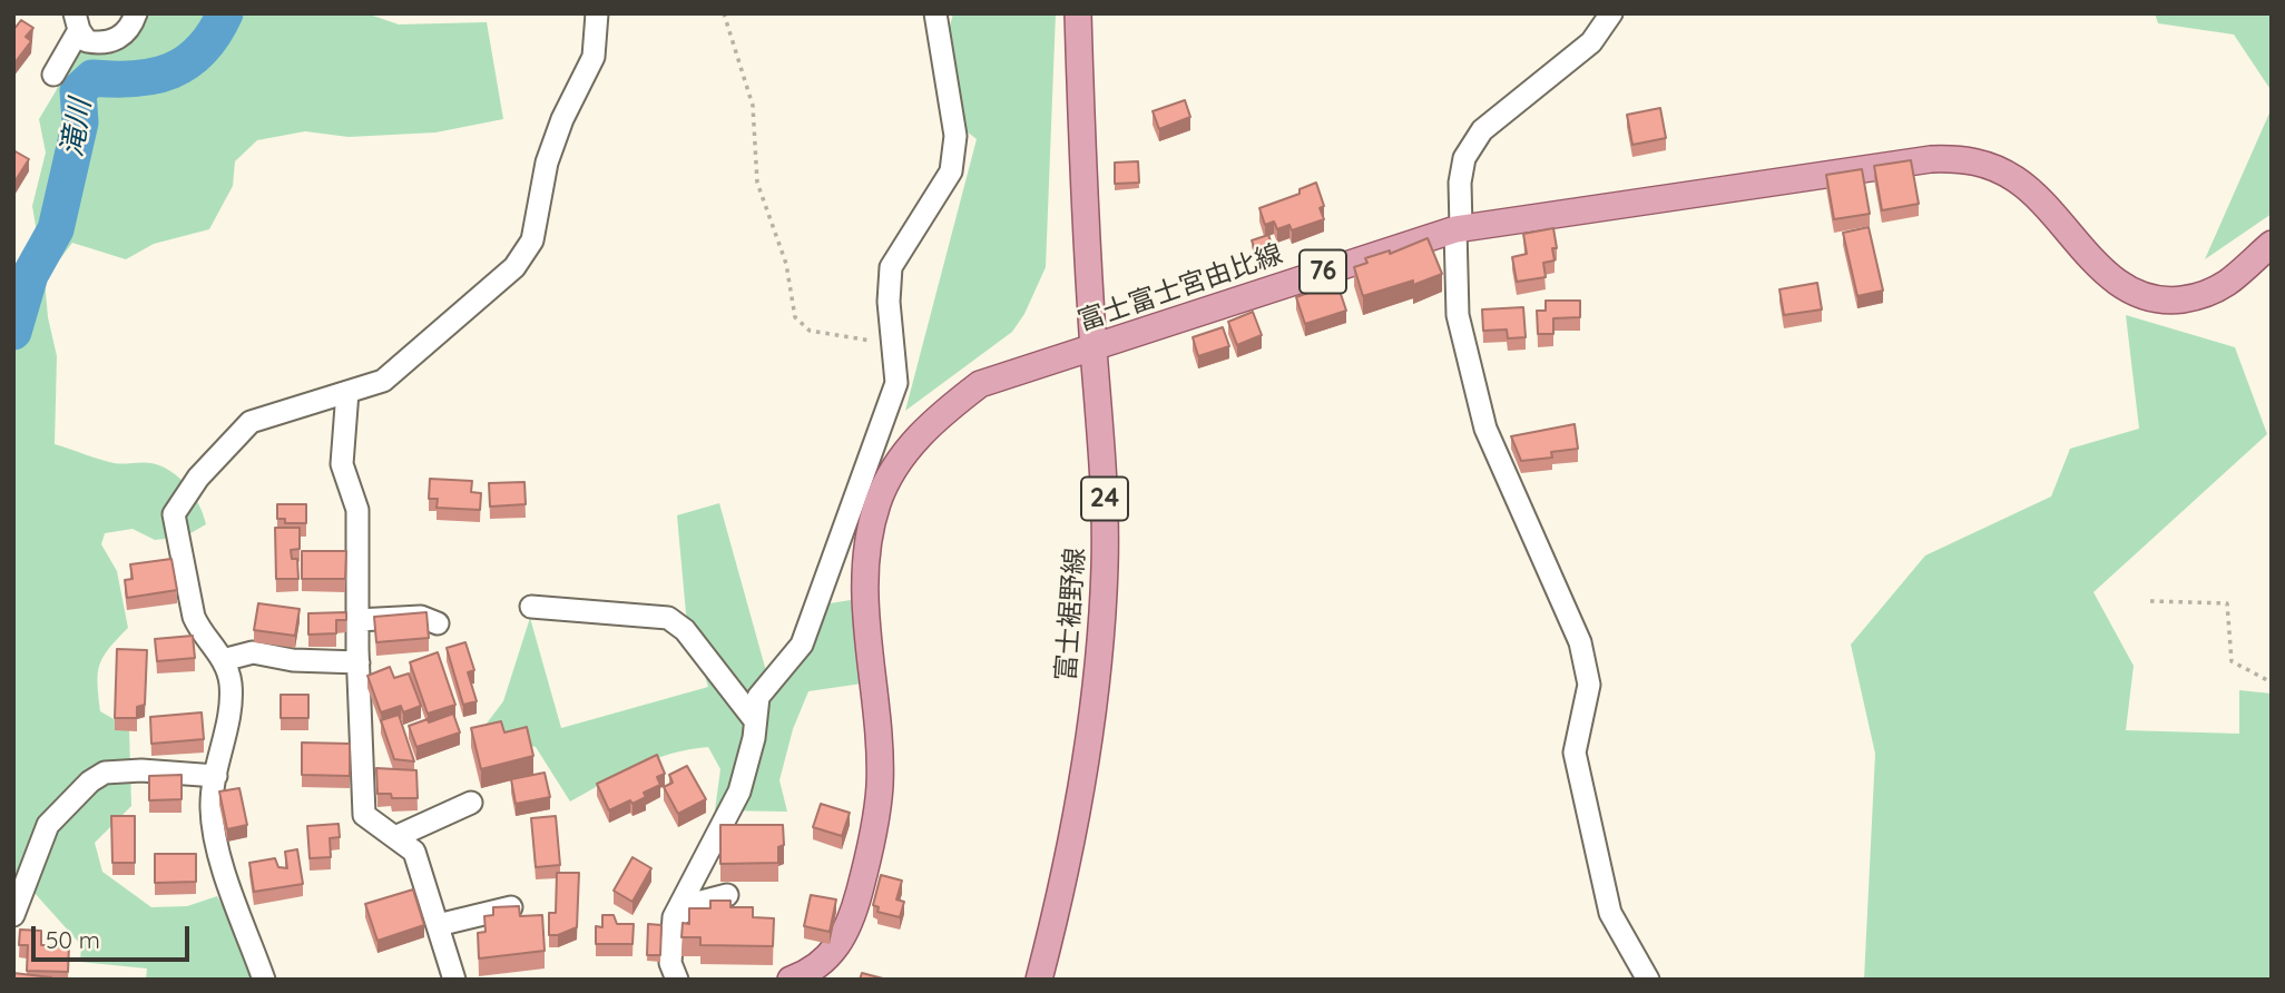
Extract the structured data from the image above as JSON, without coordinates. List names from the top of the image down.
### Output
{
  "streets": {
    "main road": [
      "76",
      "富士富士宮由比線",
      "24",
      "富士裾野線"
    ]
  },
  "crossings": [
    ["富士富士宮由比線", "富士裾野線"]
  ],
  "water": ["滝川"],
  "scale_bar": "50 m"
}
